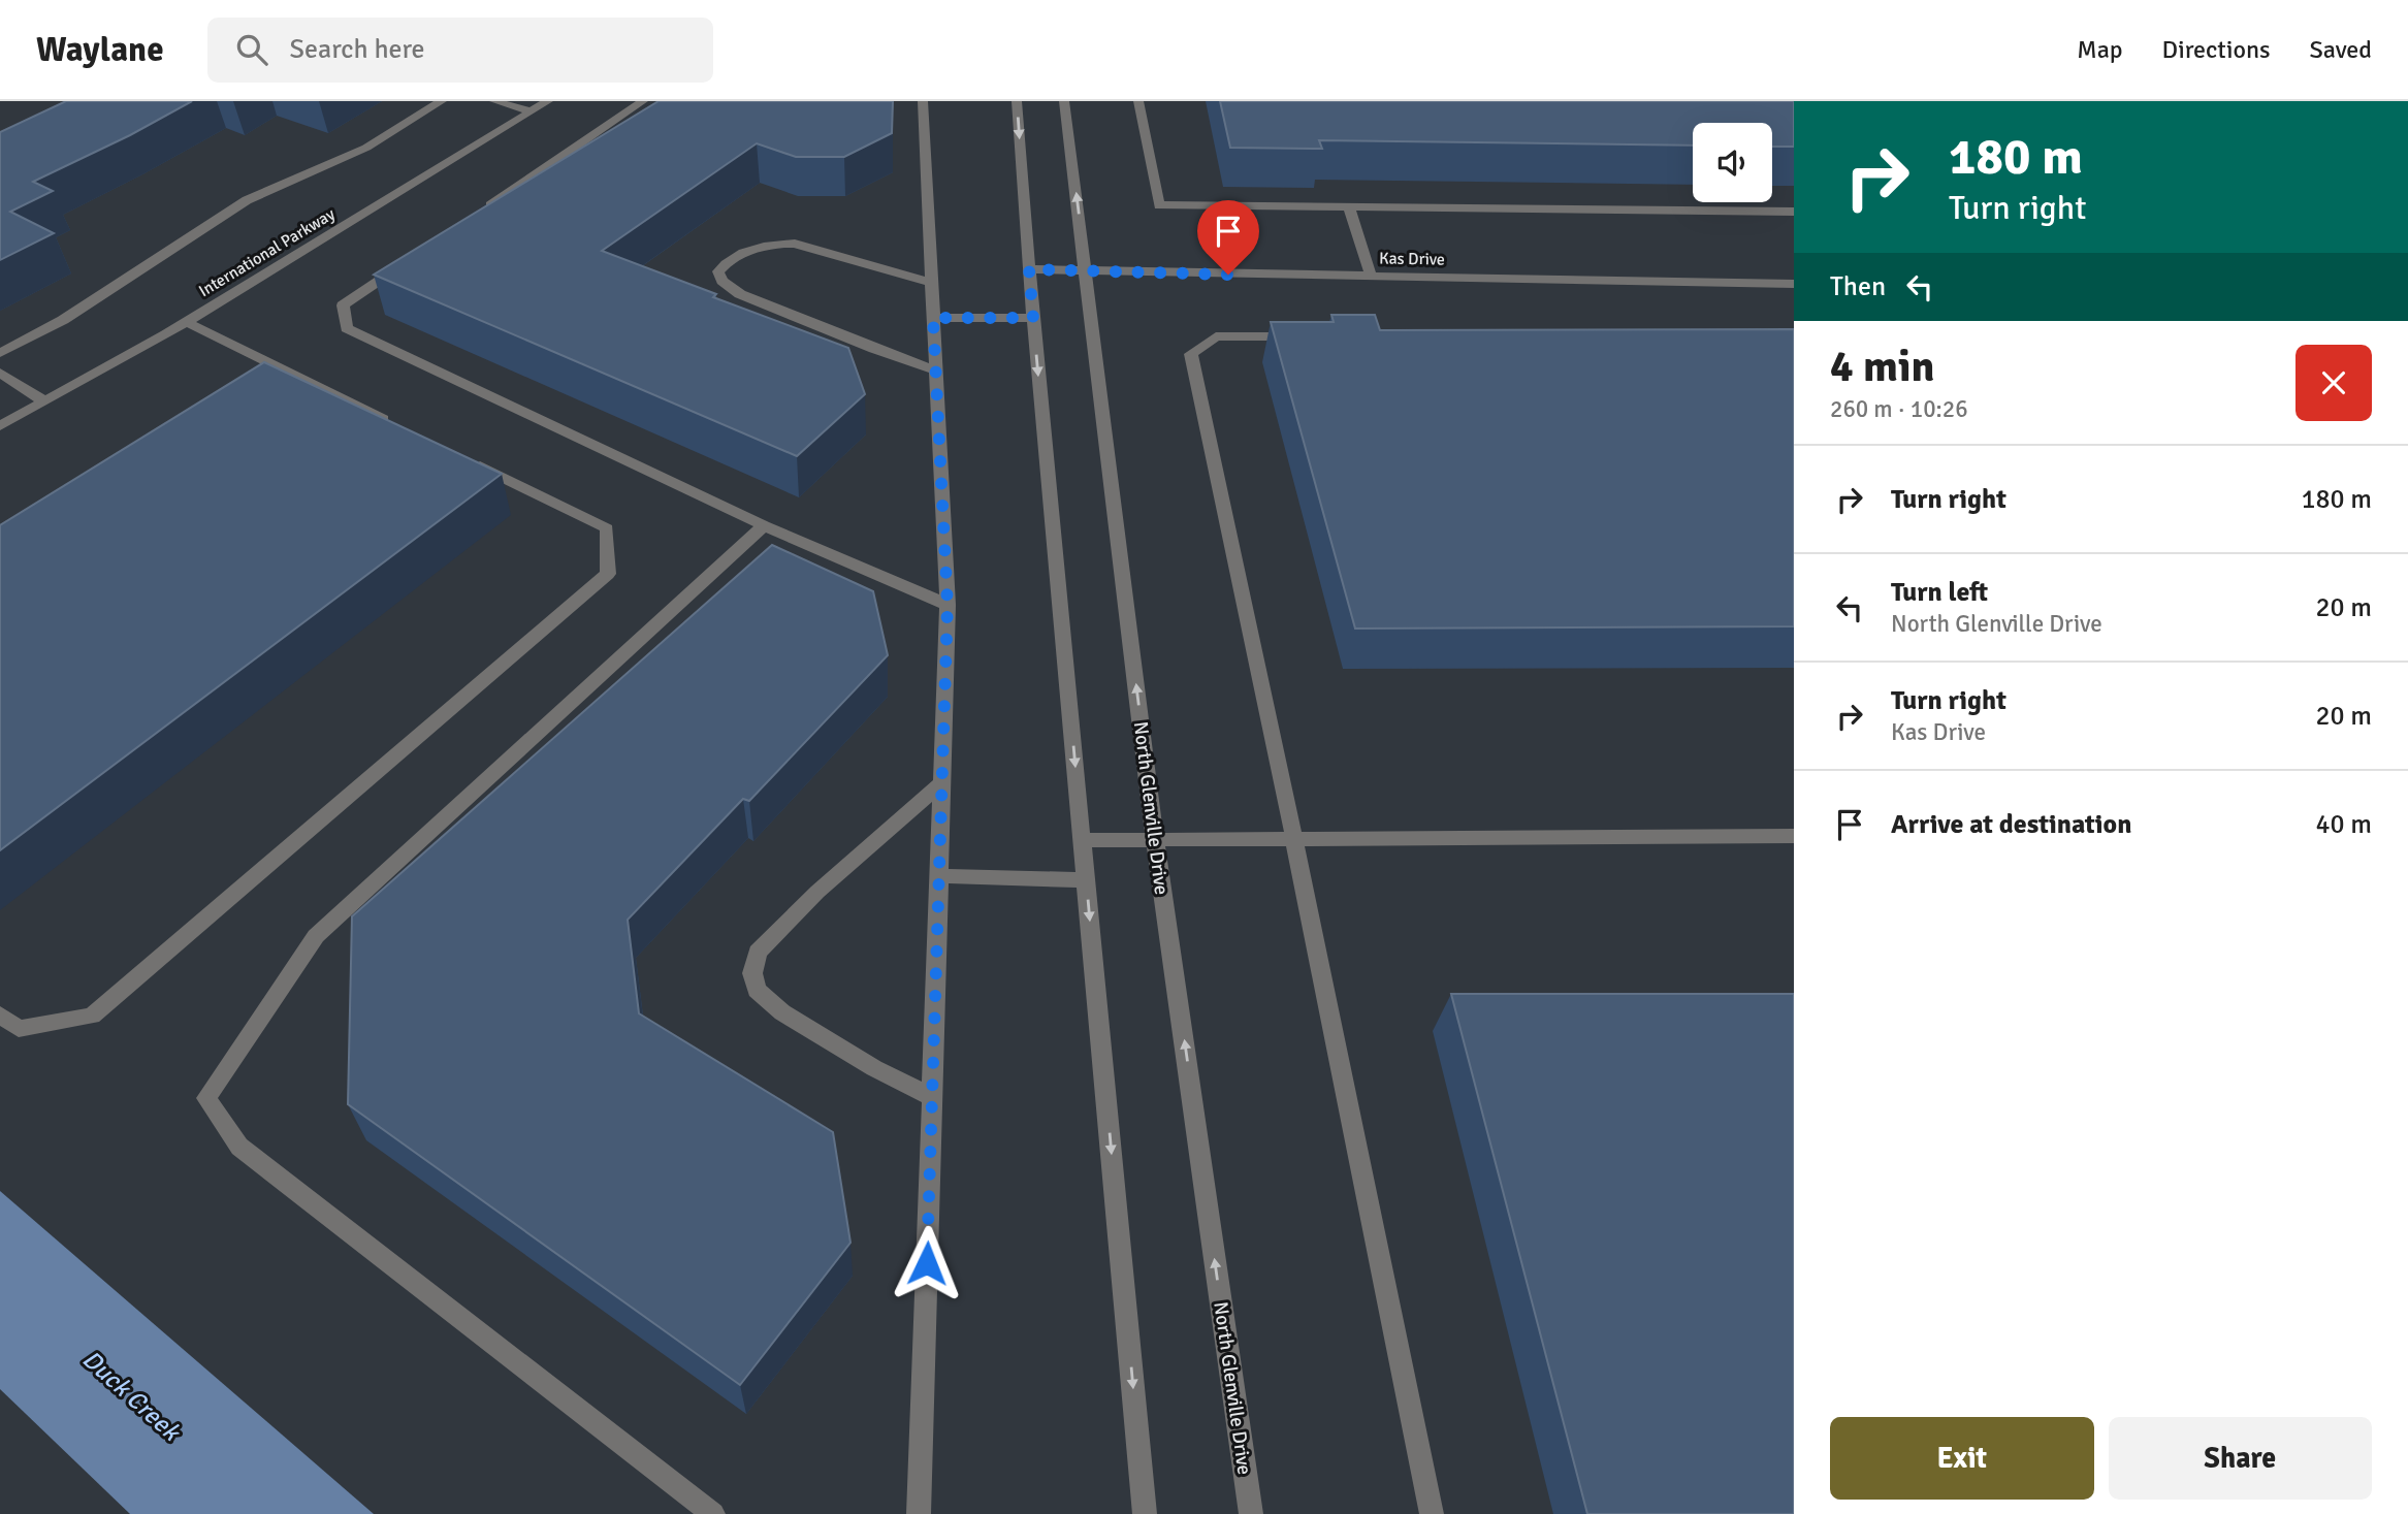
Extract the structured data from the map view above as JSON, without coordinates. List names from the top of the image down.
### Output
{
  "streets": {
    "street": ["International Parkway", "Kas Drive", "North Glenville Drive"]
  },
  "crossings": [
    ["Kas Drive", "North Glenville Drive"]
  ],
  "water": ["Duck Creek"],
  "page": {
    "header": "Waylane",
    "search": "Search here",
    "nav": ["Map", "Directions", "Saved"],
    "turn": ["180 m", "Turn right"],
    "then": "Then",
    "heading": ["4 min", "260 m · 10:26"],
    "list": [
      {
        "name": "Turn right",
        "value": "180 m"
      },
      {
        "name": "Turn left",
        "note": "North Glenville Drive",
        "value": "20 m"
      },
      {
        "name": "Turn right",
        "note": "Kas Drive",
        "value": "20 m"
      },
      {
        "name": "Arrive at destination",
        "value": "40 m"
      }
    ],
    "buttons": ["Exit", "Share"]
  }
}
